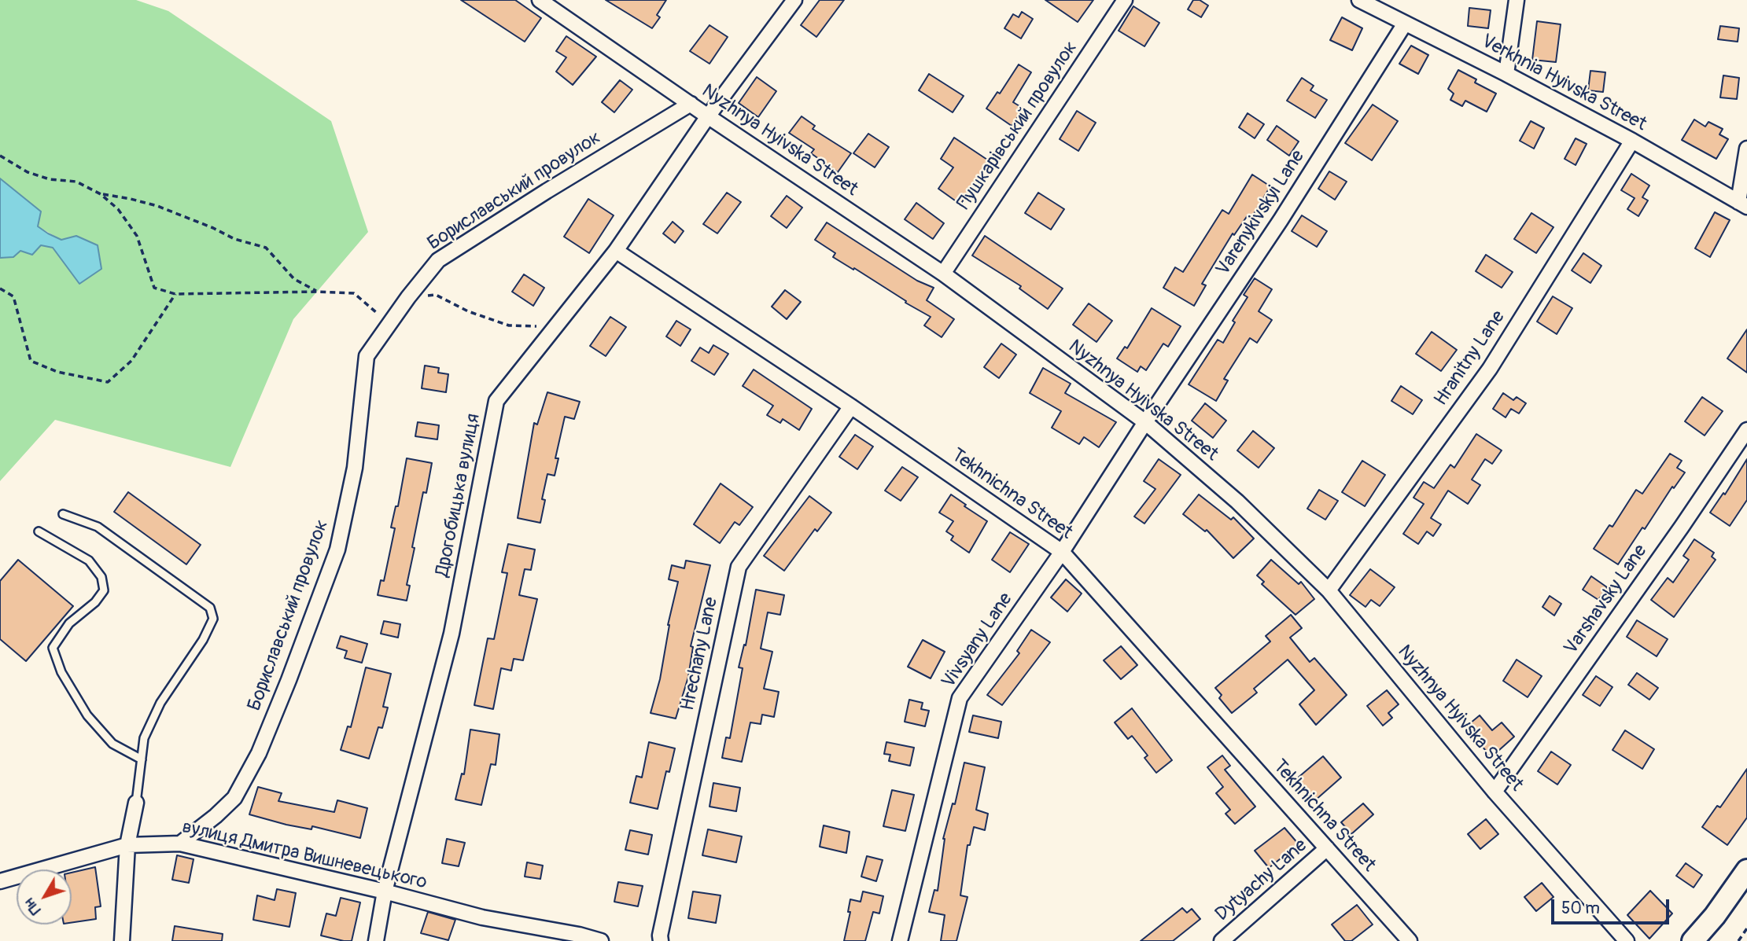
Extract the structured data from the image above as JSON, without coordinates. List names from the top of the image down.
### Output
{
  "streets": {
    "street": [
      "Verkhnia Hyivska Street",
      "Пушкарівський провулок",
      "Nyzhnya Hyivska Street",
      "Бориславський провулок",
      "Varenykivskyi Lane",
      "Hranitny Lane",
      "Tekhnichna Street",
      "Дрогобицька вулиця",
      "Varshavsky Lane",
      "Vivsyany Lane",
      "Hrechany Lane",
      "вулиця Дмитра Вишневецького",
      "Dytyachy Lane"
    ]
  },
  "crossings": [
    ["Verkhnia Hyivska Street", "Varenykivskyi Lane"],
    ["Verkhnia Hyivska Street", "Hranitny Lane"],
    ["Пушкарівський провулок", "Nyzhnya Hyivska Street"],
    ["Nyzhnya Hyivska Street", "Бориславський провулок"],
    ["Nyzhnya Hyivska Street", "Varenykivskyi Lane"],
    ["Nyzhnya Hyivska Street", "Hranitny Lane"],
    ["Nyzhnya Hyivska Street", "Дрогобицька вулиця"],
    ["Nyzhnya Hyivska Street", "Varshavsky Lane"],
    ["Nyzhnya Hyivska Street", "Vivsyany Lane"],
    ["Бориславський провулок", "вулиця Дмитра Вишневецького"],
    ["Varenykivskyi Lane", "Vivsyany Lane"],
    ["Tekhnichna Street", "Дрогобицька вулиця"],
    ["Tekhnichna Street", "Vivsyany Lane"],
    ["Tekhnichna Street", "Hrechany Lane"],
    ["Tekhnichna Street", "Dytyachy Lane"],
    ["Дрогобицька вулиця", "вулиця Дмитра Вишневецького"]
  ],
  "scale_bar": "50 m",
  "north": "bottom left"
}
